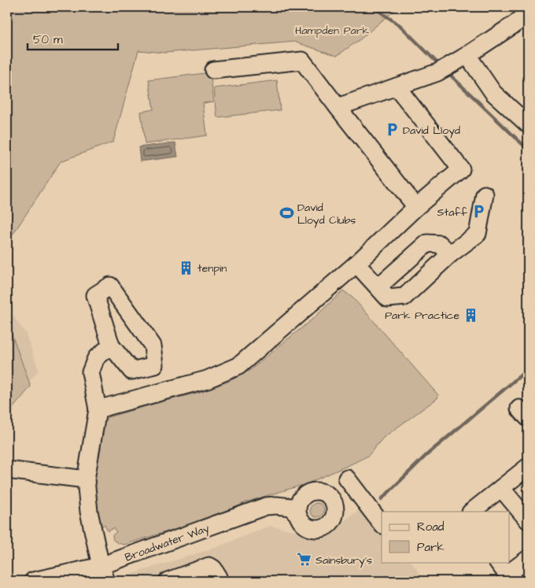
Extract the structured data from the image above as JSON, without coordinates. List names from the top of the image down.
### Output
{
  "streets": {
    "street": ["Broadwater Way"]
  },
  "parks": ["Hampden Park"],
  "places": {
    "parking": ["David Lloyd", "Staff"],
    "sports": ["David Lloyd Clubs"],
    "building": ["tenpin", "Park Practice"],
    "supermarket": ["Sainsbury's"]
  },
  "legend": ["Road", "Park"],
  "scale_bar": "50 m"
}
